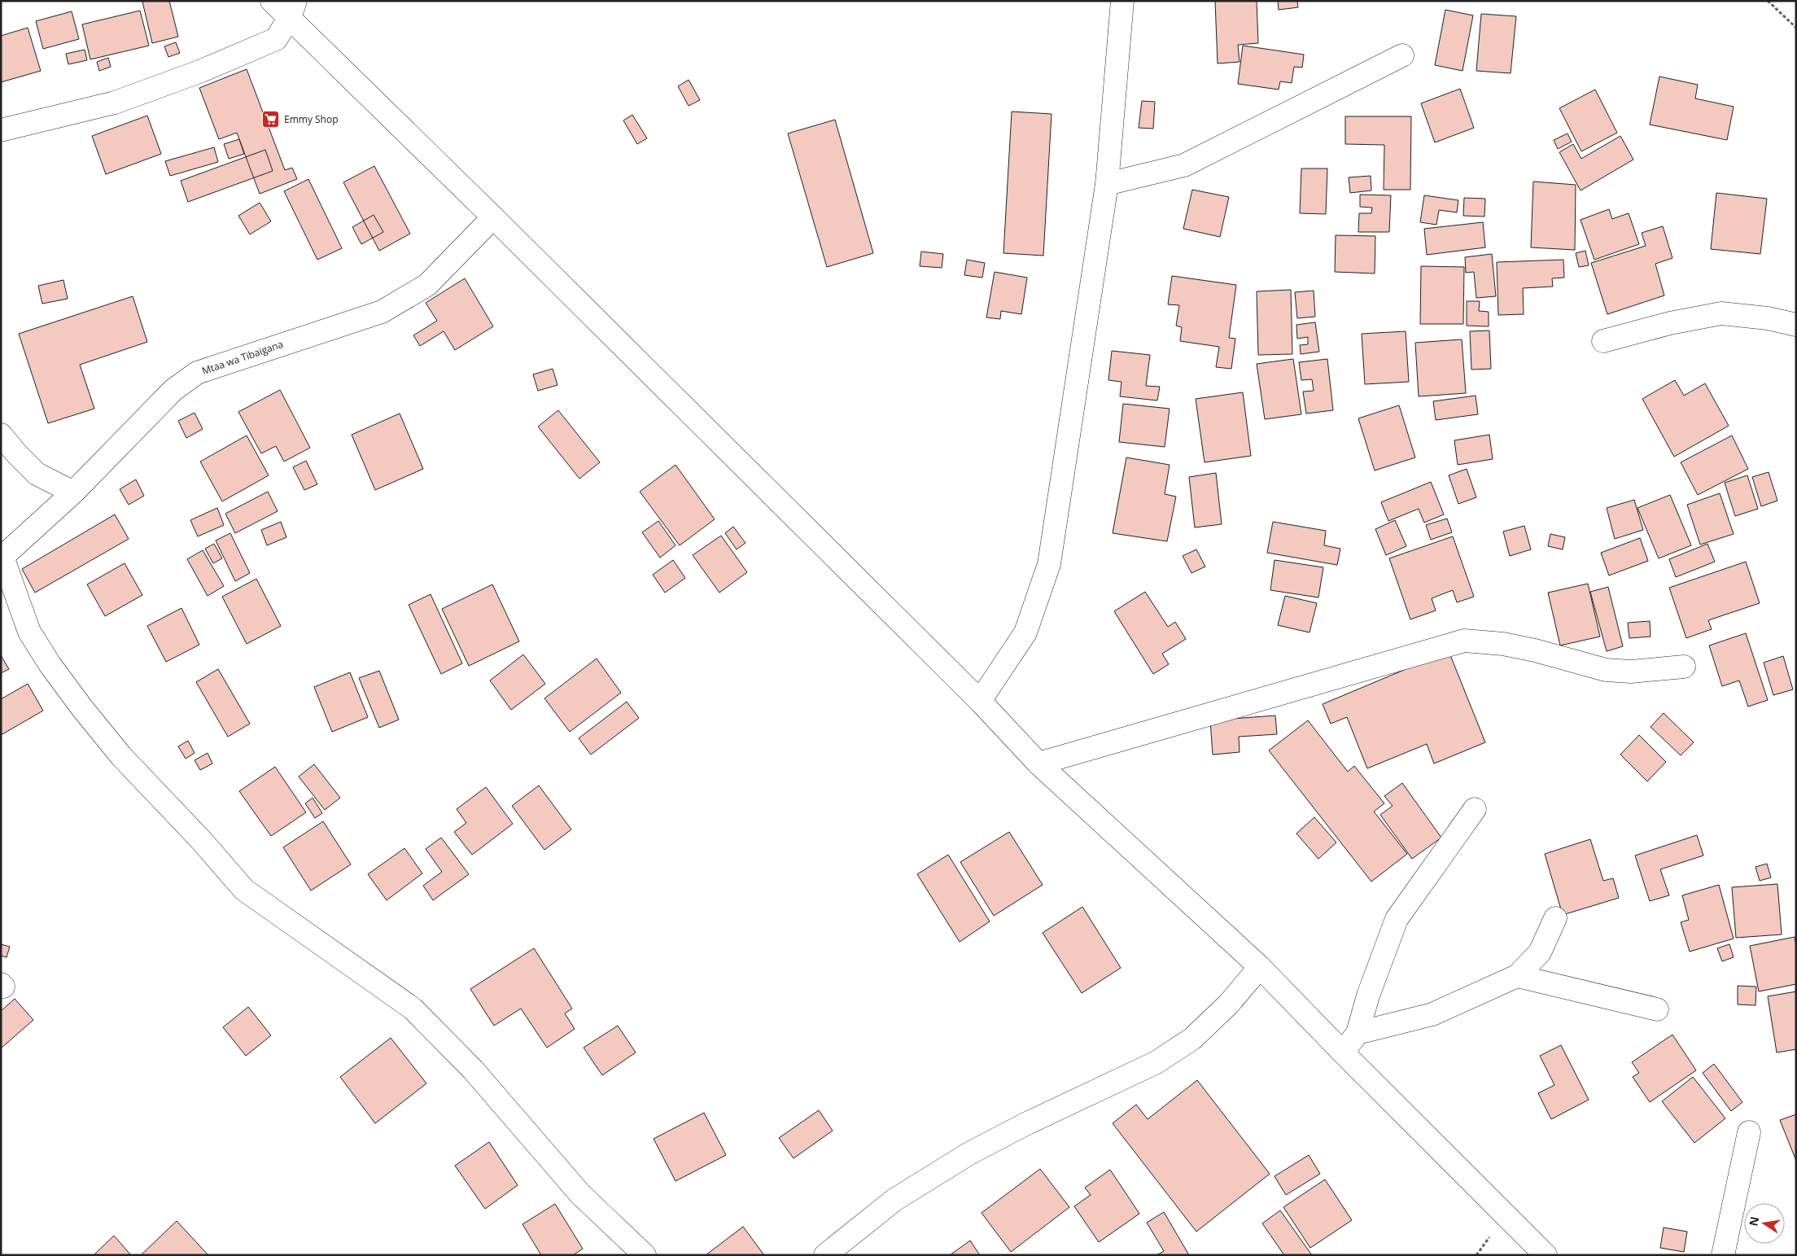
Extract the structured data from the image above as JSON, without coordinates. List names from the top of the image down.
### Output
{
  "streets": {
    "main road": ["Mtaa wa Tibaigana"]
  },
  "places": {
    "supermarket": ["Emmy Shop"]
  },
  "north": "left"
}
